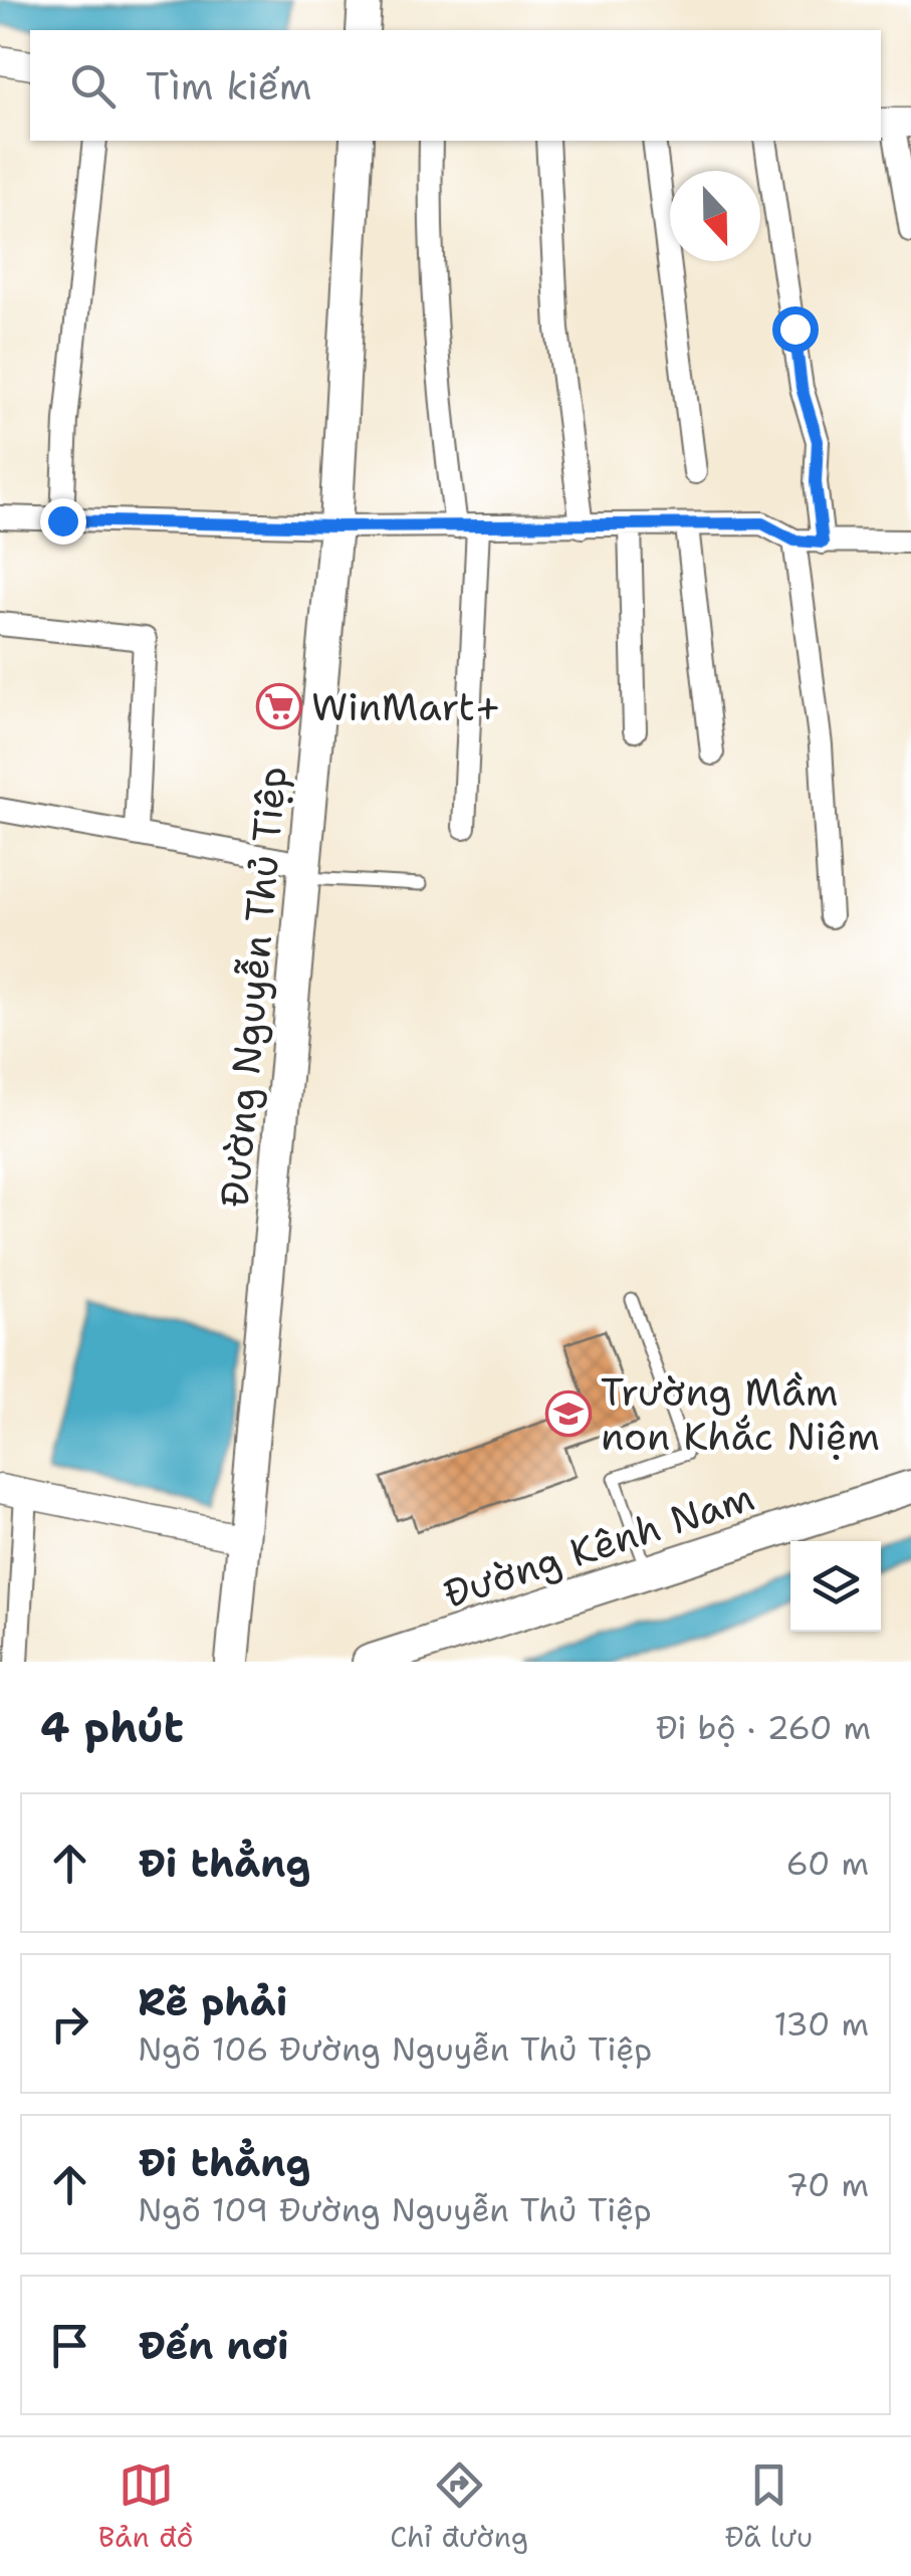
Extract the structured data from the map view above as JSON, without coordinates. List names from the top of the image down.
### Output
{
  "streets": {
    "main road": ["Đường Nguyễn Thủ Tiệp", "Đường Kênh Nam"]
  },
  "places": {
    "supermarket": ["WinMart+"],
    "school or university": ["Trường Mầm non Khắc Niệm"]
  },
  "north": "bottom",
  "page": {
    "search": "Tìm kiếm",
    "heading": ["4 phút", "Đi bộ · 260 m"],
    "list": [
      ["Đi thẳng", "60 m"],
      ["Rẽ phải", "Ngõ 106 Đường Nguyễn Thủ Tiệp", "130 m"],
      ["Đi thẳng", "Ngõ 109 Đường Nguyễn Thủ Tiệp", "70 m"],
      "Đến nơi"
    ],
    "nav": ["Bản đồ", "Chỉ đường", "Đã lưu"]
  }
}
